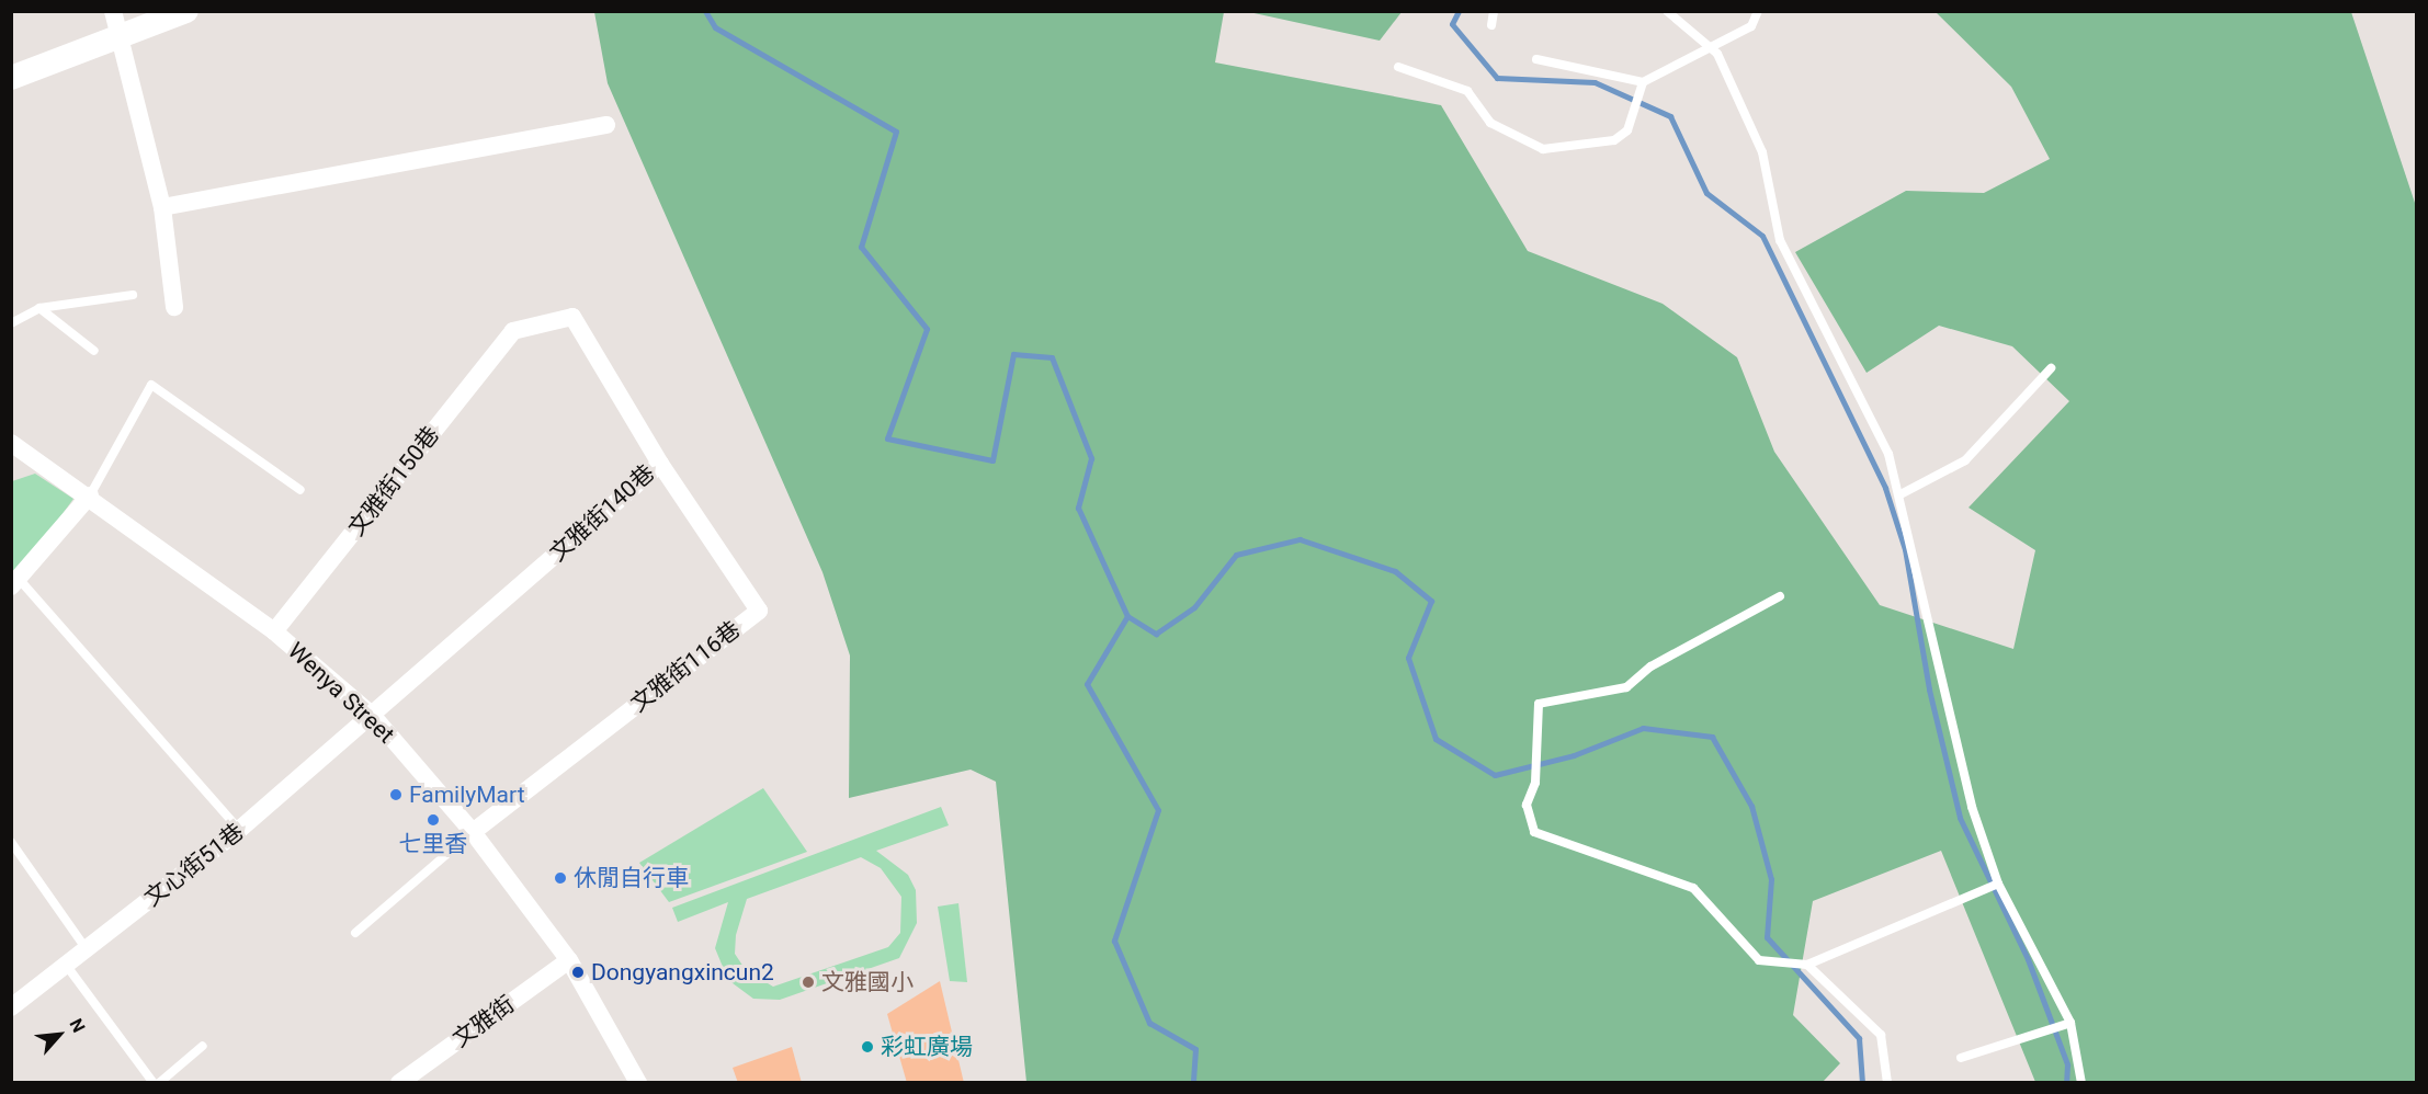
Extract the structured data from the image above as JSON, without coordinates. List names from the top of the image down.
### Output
{
  "streets": {
    "street": [
      "文雅街150巷",
      "文雅街140巷",
      "文雅街116巷",
      "Wenya Street",
      "文心街51巷",
      "文雅街"
    ]
  },
  "crossings": [
    ["文雅街150巷", "文雅街140巷"],
    ["文雅街150巷", "Wenya Street"],
    ["文雅街140巷", "文雅街116巷"],
    ["文雅街140巷", "Wenya Street"],
    ["文雅街140巷", "文心街51巷"],
    ["文雅街116巷", "Wenya Street"],
    ["Wenya Street", "文心街51巷"],
    ["Wenya Street", "文雅街"]
  ],
  "places": [
    "FamilyMart",
    "七里香",
    "休閒自行車",
    "Dongyangxincun2",
    "文雅國小",
    "彩虹廣場"
  ],
  "north": "top right"
}
